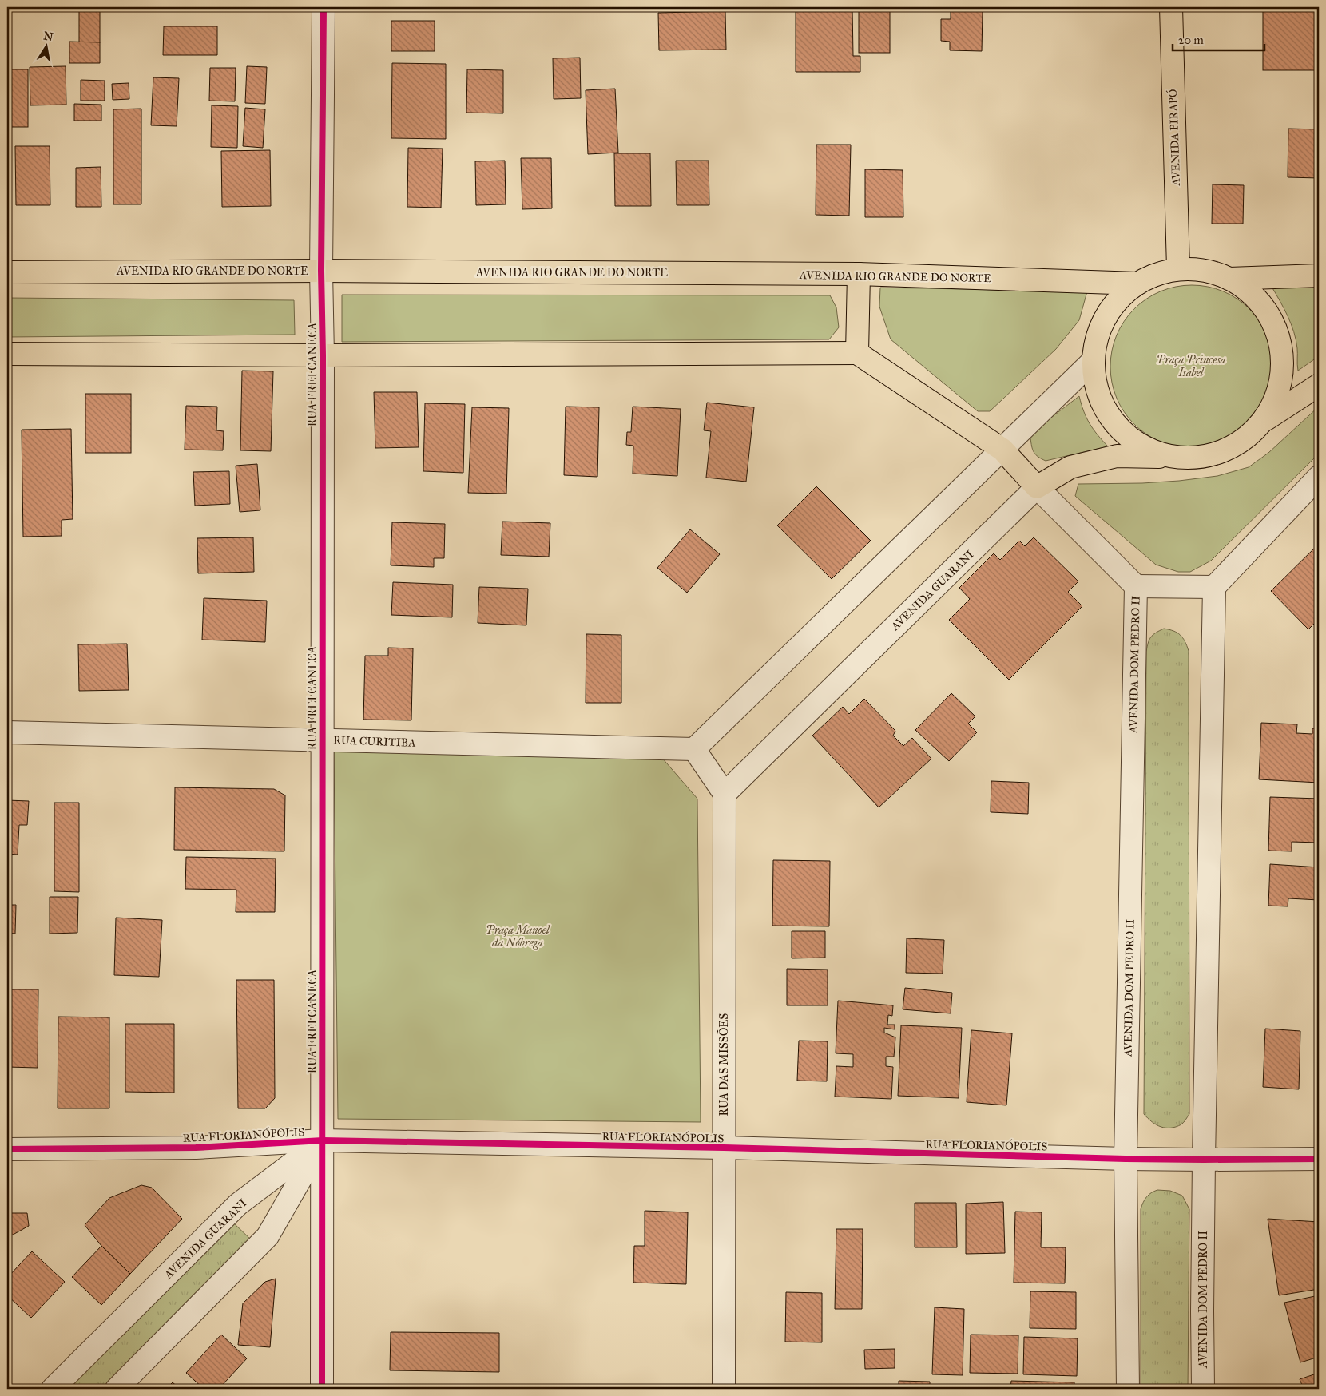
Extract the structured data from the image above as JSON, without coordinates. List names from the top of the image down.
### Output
{
  "streets": {
    "main road": ["AVENIDA PIRAPÓ", "AVENIDA RIO GRANDE DO NORTE", "AVENIDA GUARANI"],
    "street": [
      "RUA FREI CANECA",
      "AVENIDA DOM PEDRO II",
      "RUA CURITIBA",
      "RUA DAS MISSÕES",
      "RUA FLORIANÓPOLIS"
    ]
  },
  "crossings": [
    ["AVENIDA RIO GRANDE DO NORTE", "RUA FREI CANECA"],
    ["RUA FREI CANECA", "AVENIDA GUARANI"],
    ["RUA FREI CANECA", "RUA CURITIBA"],
    ["RUA FREI CANECA", "RUA FLORIANÓPOLIS"],
    ["AVENIDA GUARANI", "RUA DAS MISSÕES"],
    ["AVENIDA GUARANI", "RUA FLORIANÓPOLIS"],
    ["AVENIDA DOM PEDRO II", "RUA FLORIANÓPOLIS"],
    ["RUA DAS MISSÕES", "RUA FLORIANÓPOLIS"]
  ],
  "parks": ["Praça Princesa Isabel", "Praça Manoel da Nóbrega"],
  "scale_bar": "20 m",
  "north": "top"
}
